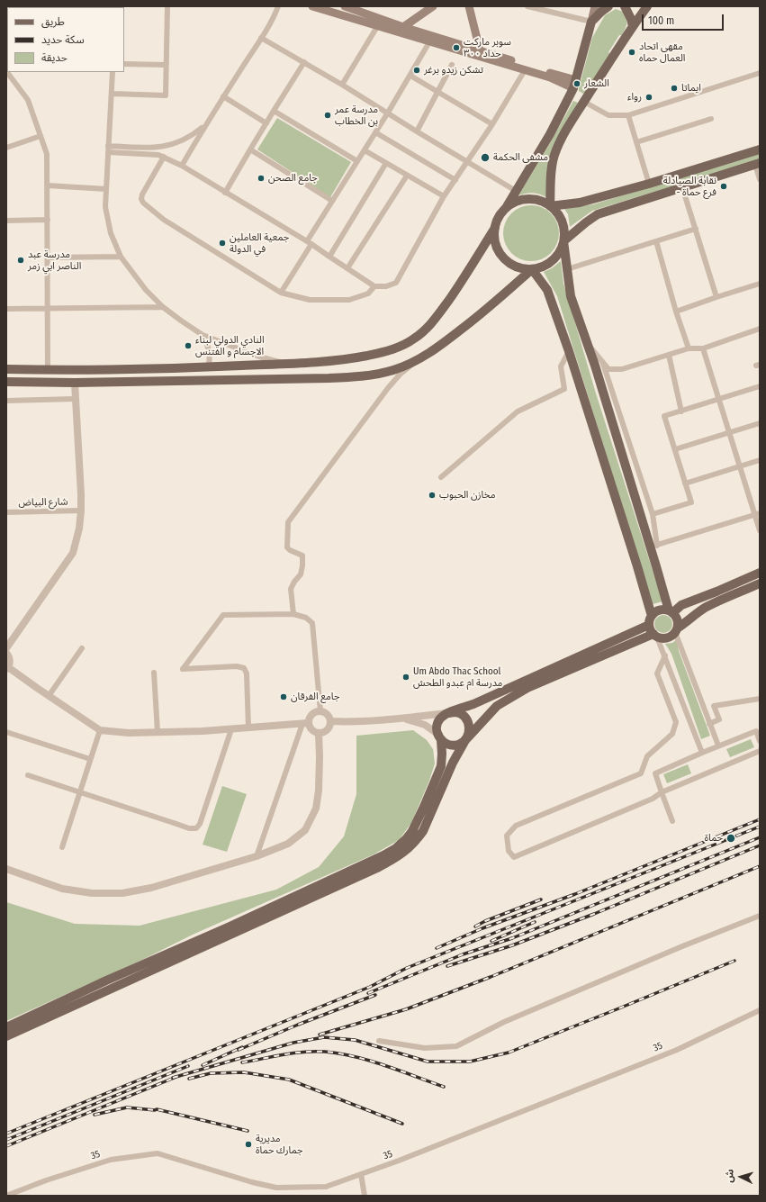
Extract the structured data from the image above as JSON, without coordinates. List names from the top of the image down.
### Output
{
  "streets": {
    "street": ["شارع البياض", "35"]
  },
  "places": [
    "سوبر ماركت حداد ٣٠٠",
    "مقهى اتحاد العمال حماه",
    "تشكن زيدو برغر",
    "الشعار",
    "ايماتا",
    "رواء",
    "مدرسة عمر بن الخطاب",
    "مشفى الحكمة",
    "جامع الصحن",
    "نقابة الصيادلة - فرع حماة",
    "جمعية العاملين في الدولة",
    "مدرسة عبد الناصر ابي زمر",
    "النادي الدولي لبناء الاجسام و الفتنس",
    "مخازن الحبوب",
    "Um Abdo Thac School مدرسة ام عبدو الطحش",
    "جامع الفرقان",
    "حماة",
    "مديرية جمارك حماة"
  ],
  "legend": ["طريق", "سكة حديد", "حديقة"],
  "scale_bar": "100 m",
  "north": "left"
}
